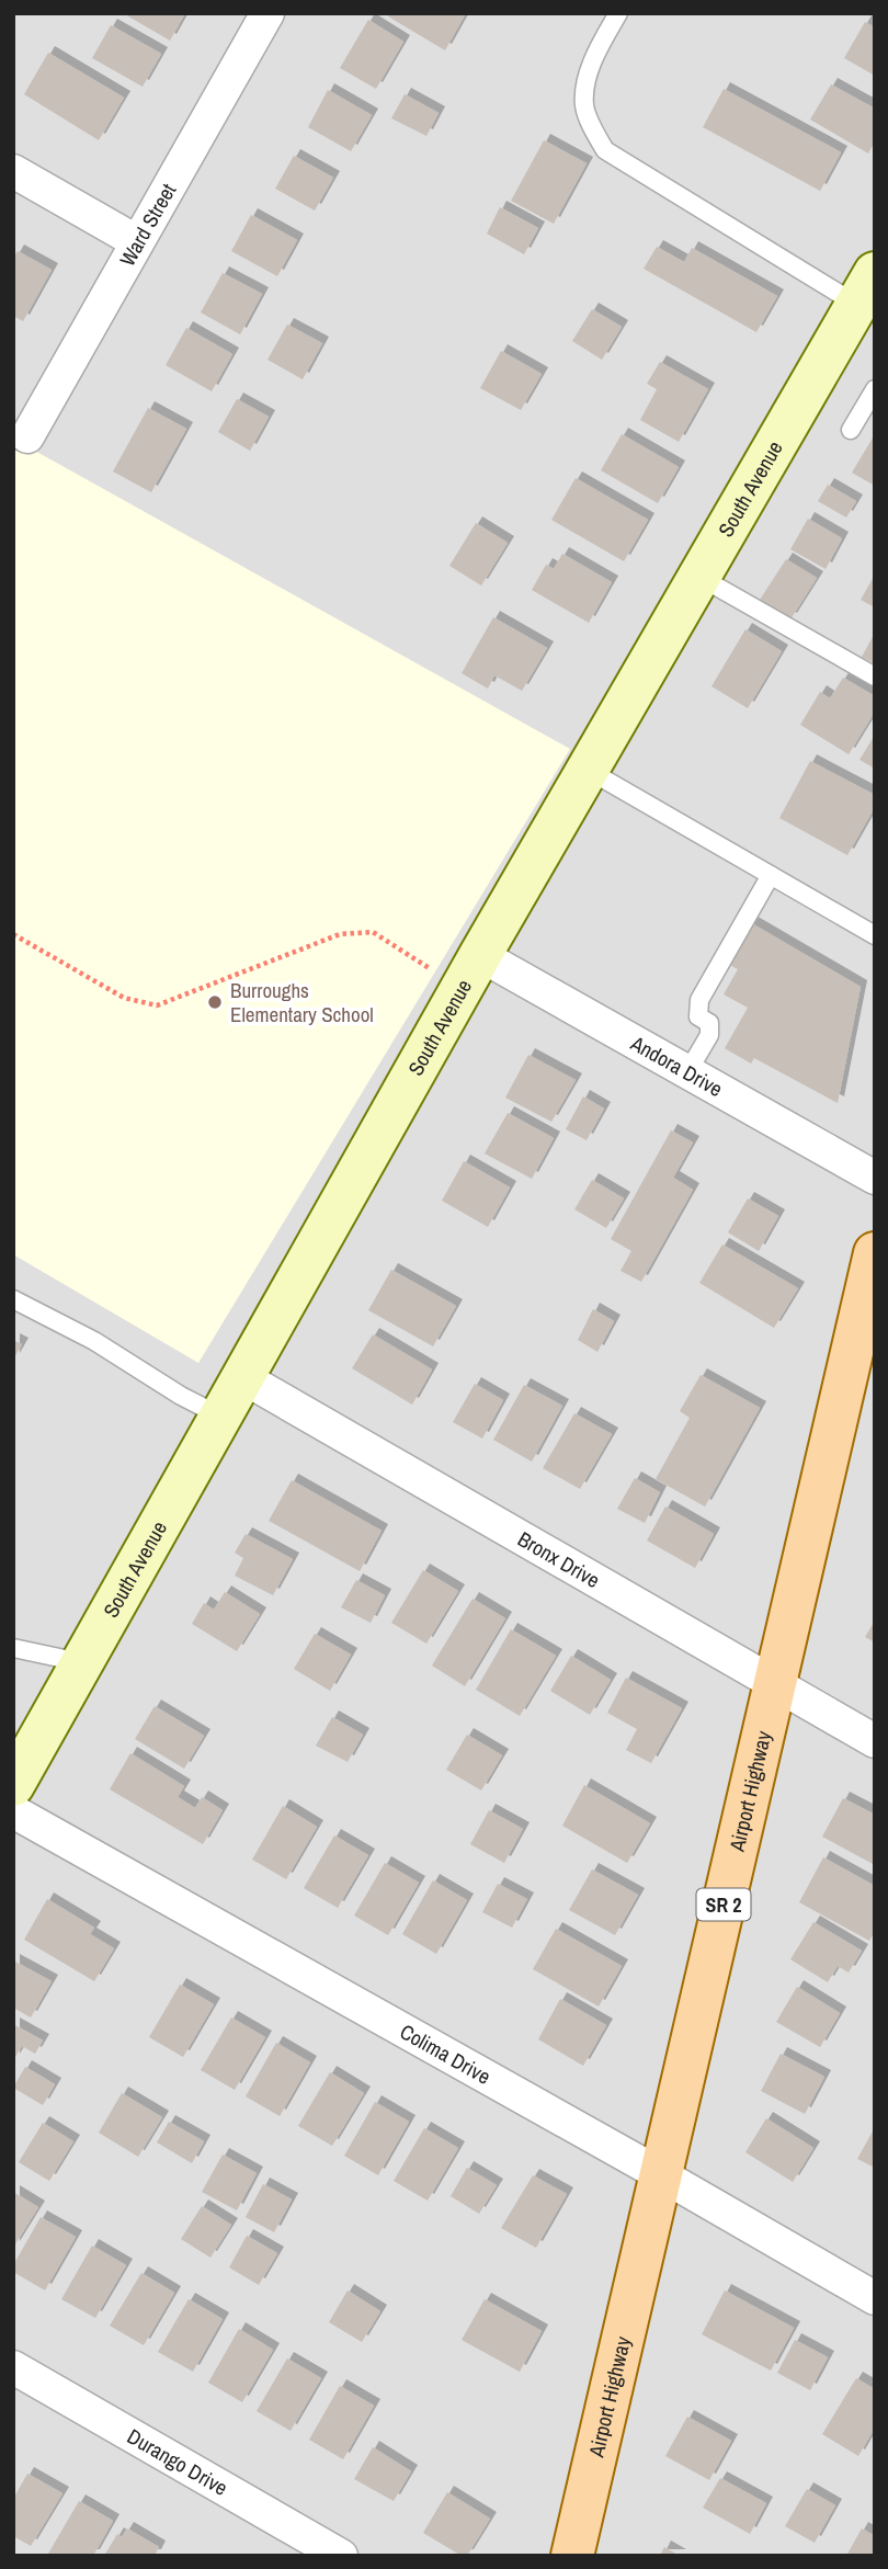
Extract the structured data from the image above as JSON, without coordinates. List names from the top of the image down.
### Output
{
  "streets": {
    "main road": ["Airport Highway", "SR 2"],
    "street": [
      "Ward Street",
      "South Avenue",
      "Andora Drive",
      "Bronx Drive",
      "Colima Drive",
      "Durango Drive"
    ]
  },
  "crossings": [
    ["South Avenue", "Andora Drive"],
    ["South Avenue", "Bronx Drive"],
    ["Bronx Drive", "Airport Highway"],
    ["Airport Highway", "Colima Drive"]
  ],
  "places": ["Burroughs Elementary School"]
}
